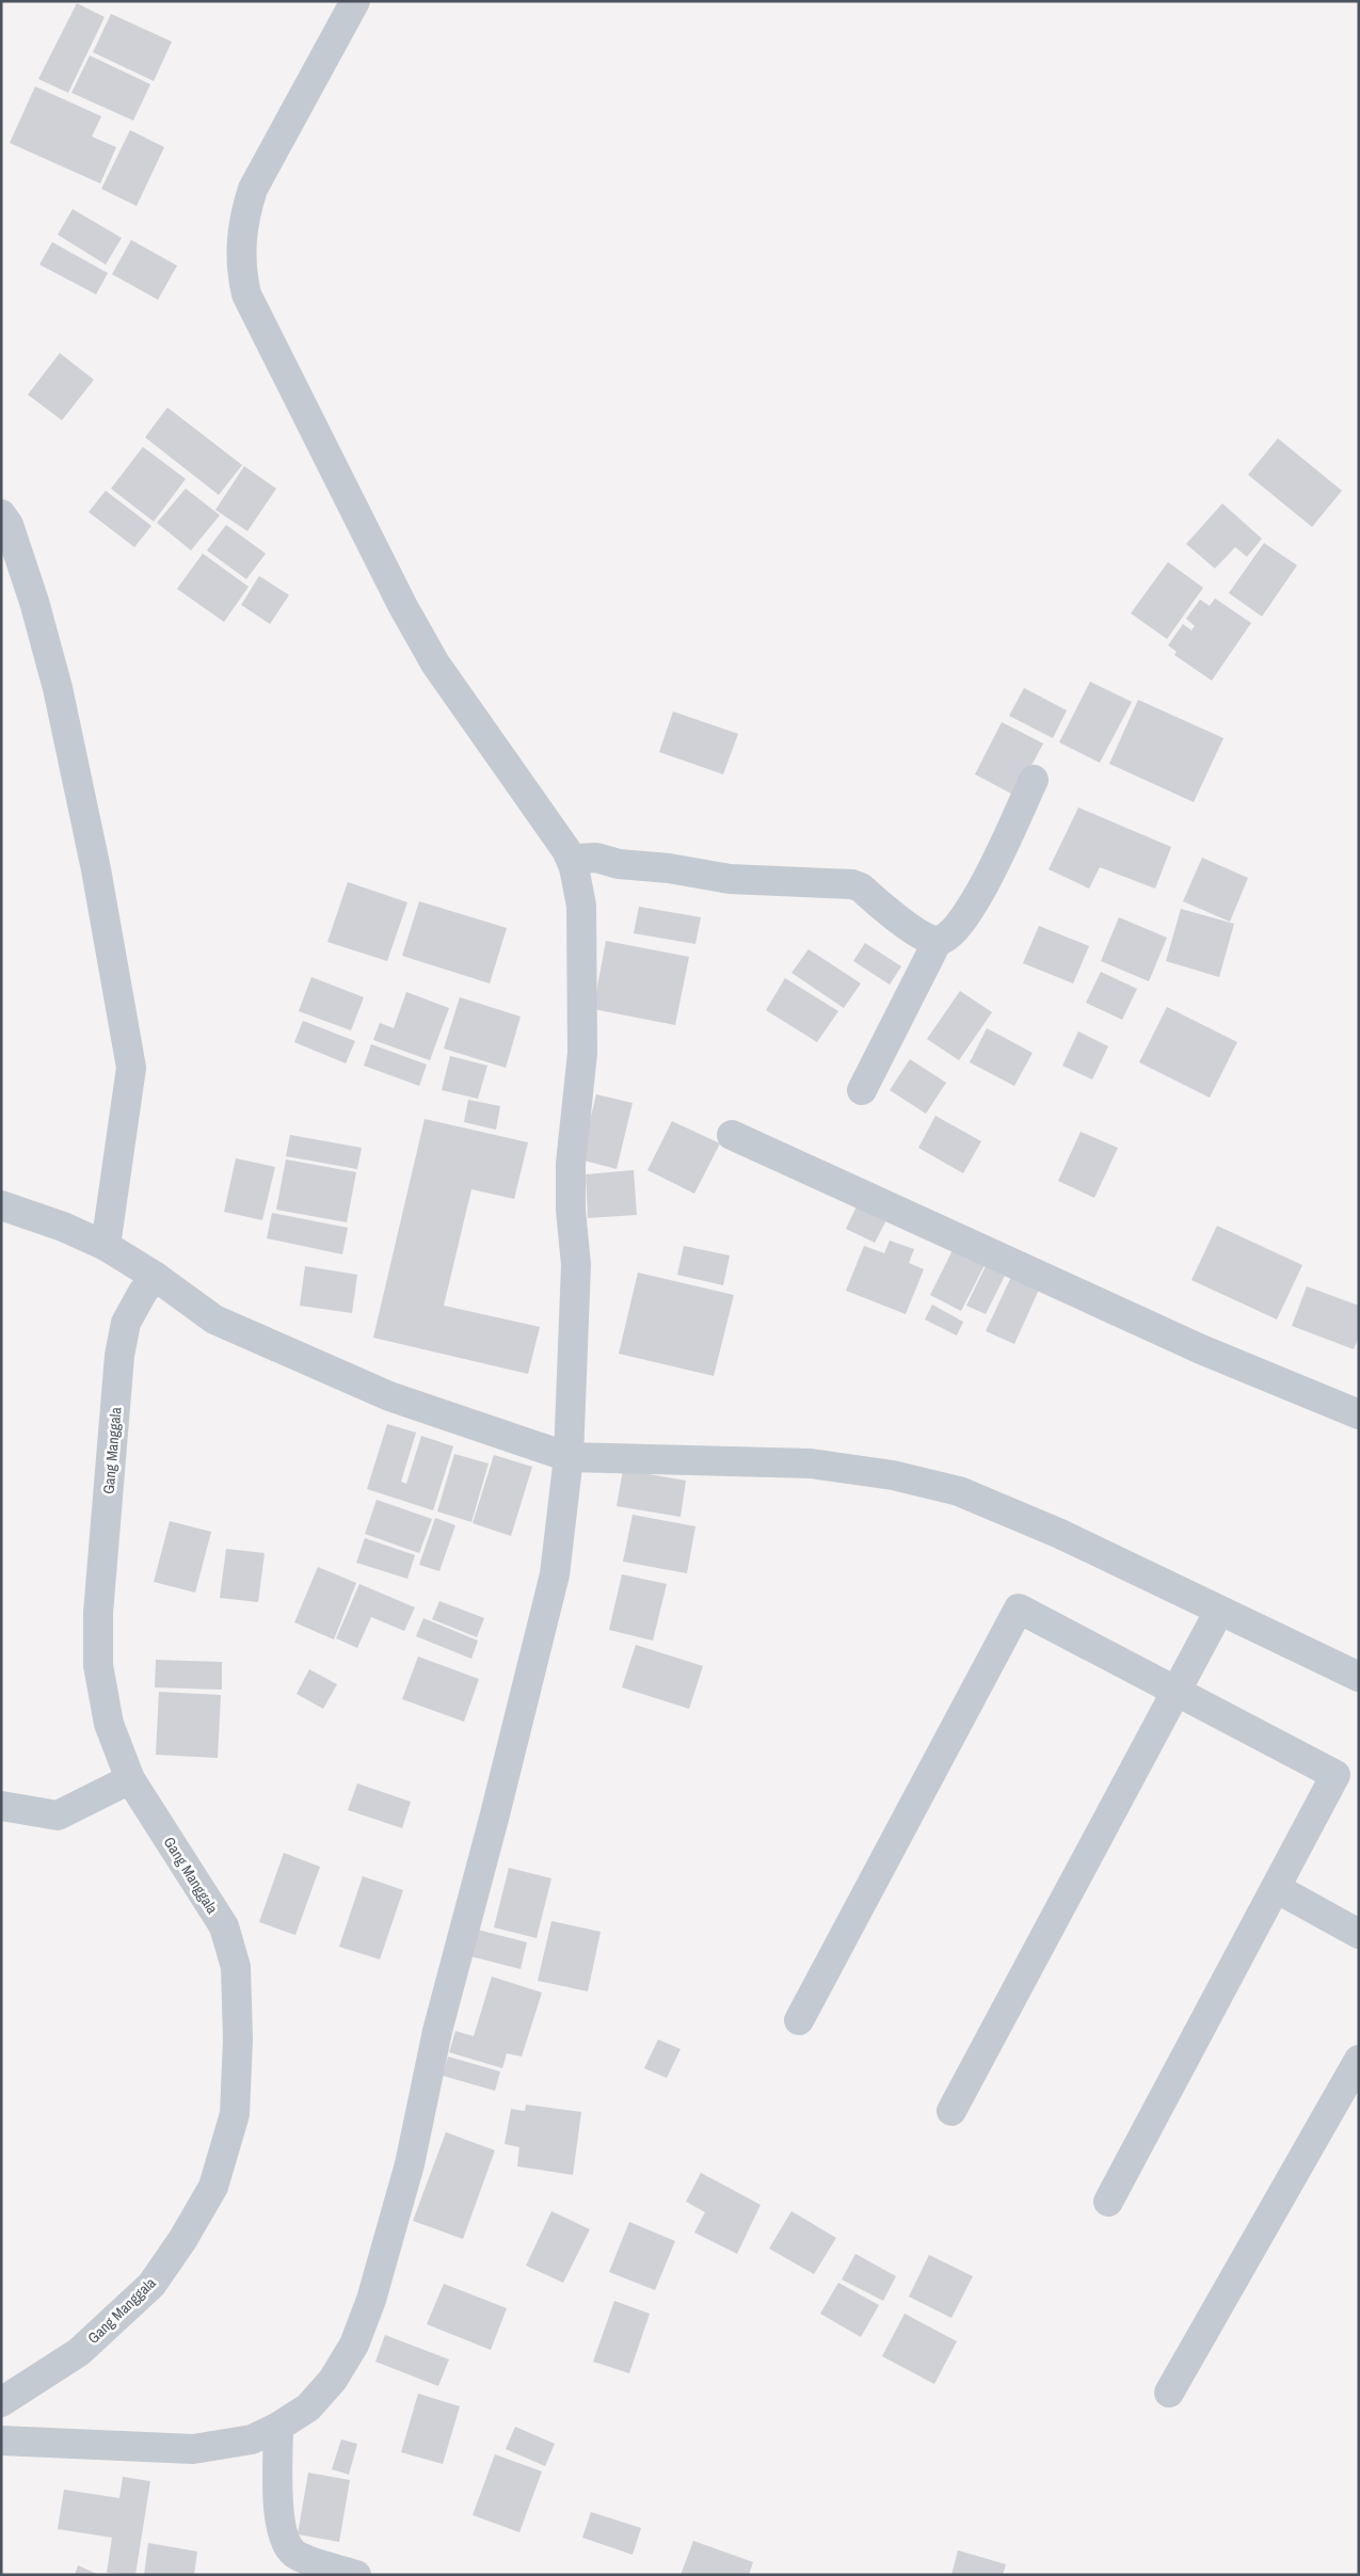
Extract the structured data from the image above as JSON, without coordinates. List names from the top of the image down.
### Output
{
  "streets": {
    "street": ["Gang Manggala"]
  }
}
